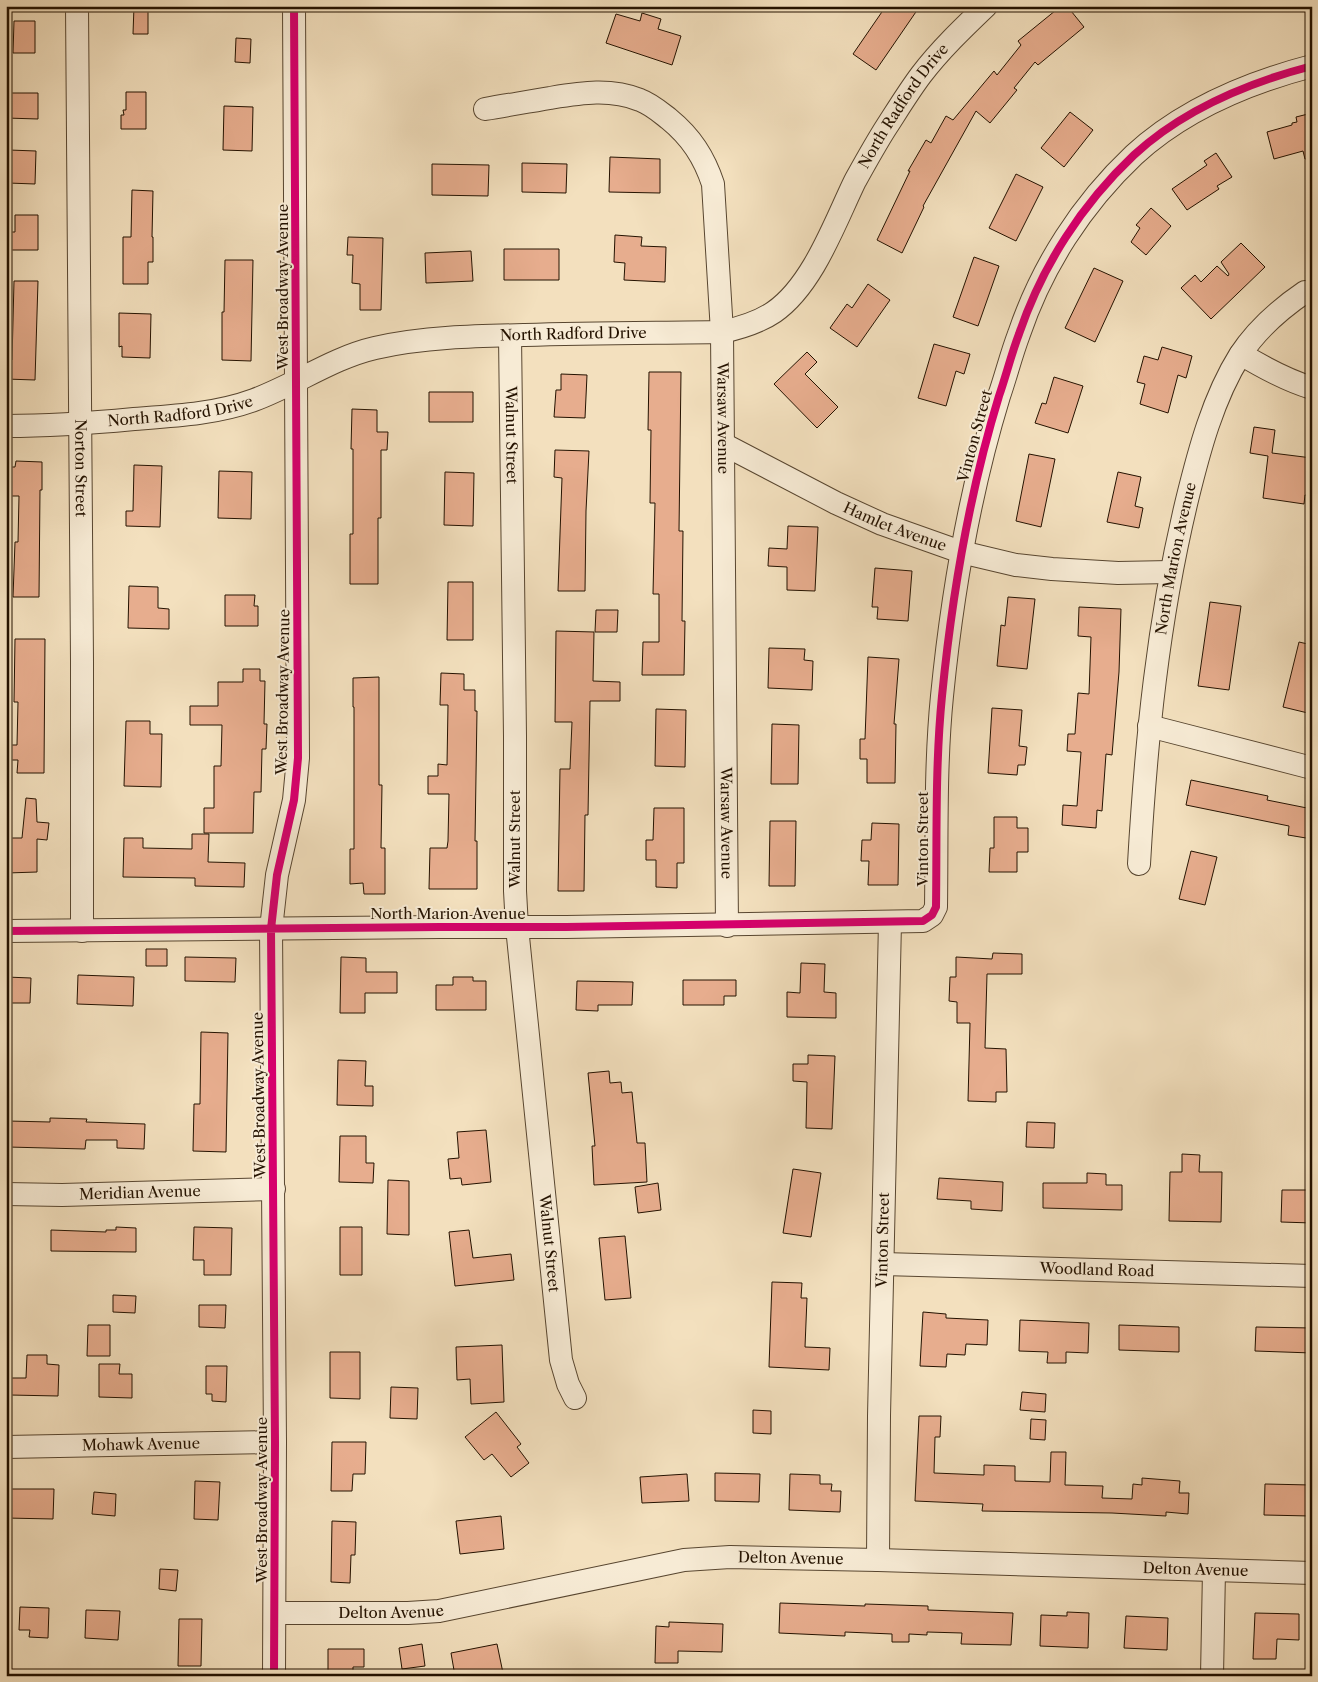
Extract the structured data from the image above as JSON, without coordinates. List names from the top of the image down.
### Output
{
  "streets": {
    "street": [
      "North Radford Drive",
      "West Broadway Avenue",
      "Warsaw Avenue",
      "Walnut Street",
      "Vinton Street",
      "Norton Street",
      "Hamlet Avenue",
      "North Marion Avenue",
      "Meridian Avenue",
      "Woodland Road",
      "Mohawk Avenue",
      "Delton Avenue"
    ]
  },
  "crossings": [
    ["North Radford Drive", "West Broadway Avenue"],
    ["North Radford Drive", "Warsaw Avenue"],
    ["North Radford Drive", "Walnut Street"],
    ["North Radford Drive", "Norton Street"],
    ["West Broadway Avenue", "North Marion Avenue"],
    ["West Broadway Avenue", "Meridian Avenue"],
    ["West Broadway Avenue", "Mohawk Avenue"],
    ["West Broadway Avenue", "Delton Avenue"],
    ["Warsaw Avenue", "Hamlet Avenue"],
    ["Warsaw Avenue", "North Marion Avenue"],
    ["Walnut Street", "North Marion Avenue"],
    ["Vinton Street", "Hamlet Avenue"],
    ["Vinton Street", "North Marion Avenue"],
    ["Vinton Street", "Woodland Road"],
    ["Vinton Street", "Delton Avenue"],
    ["Norton Street", "North Marion Avenue"],
    ["Hamlet Avenue", "North Marion Avenue"]
  ]
}
